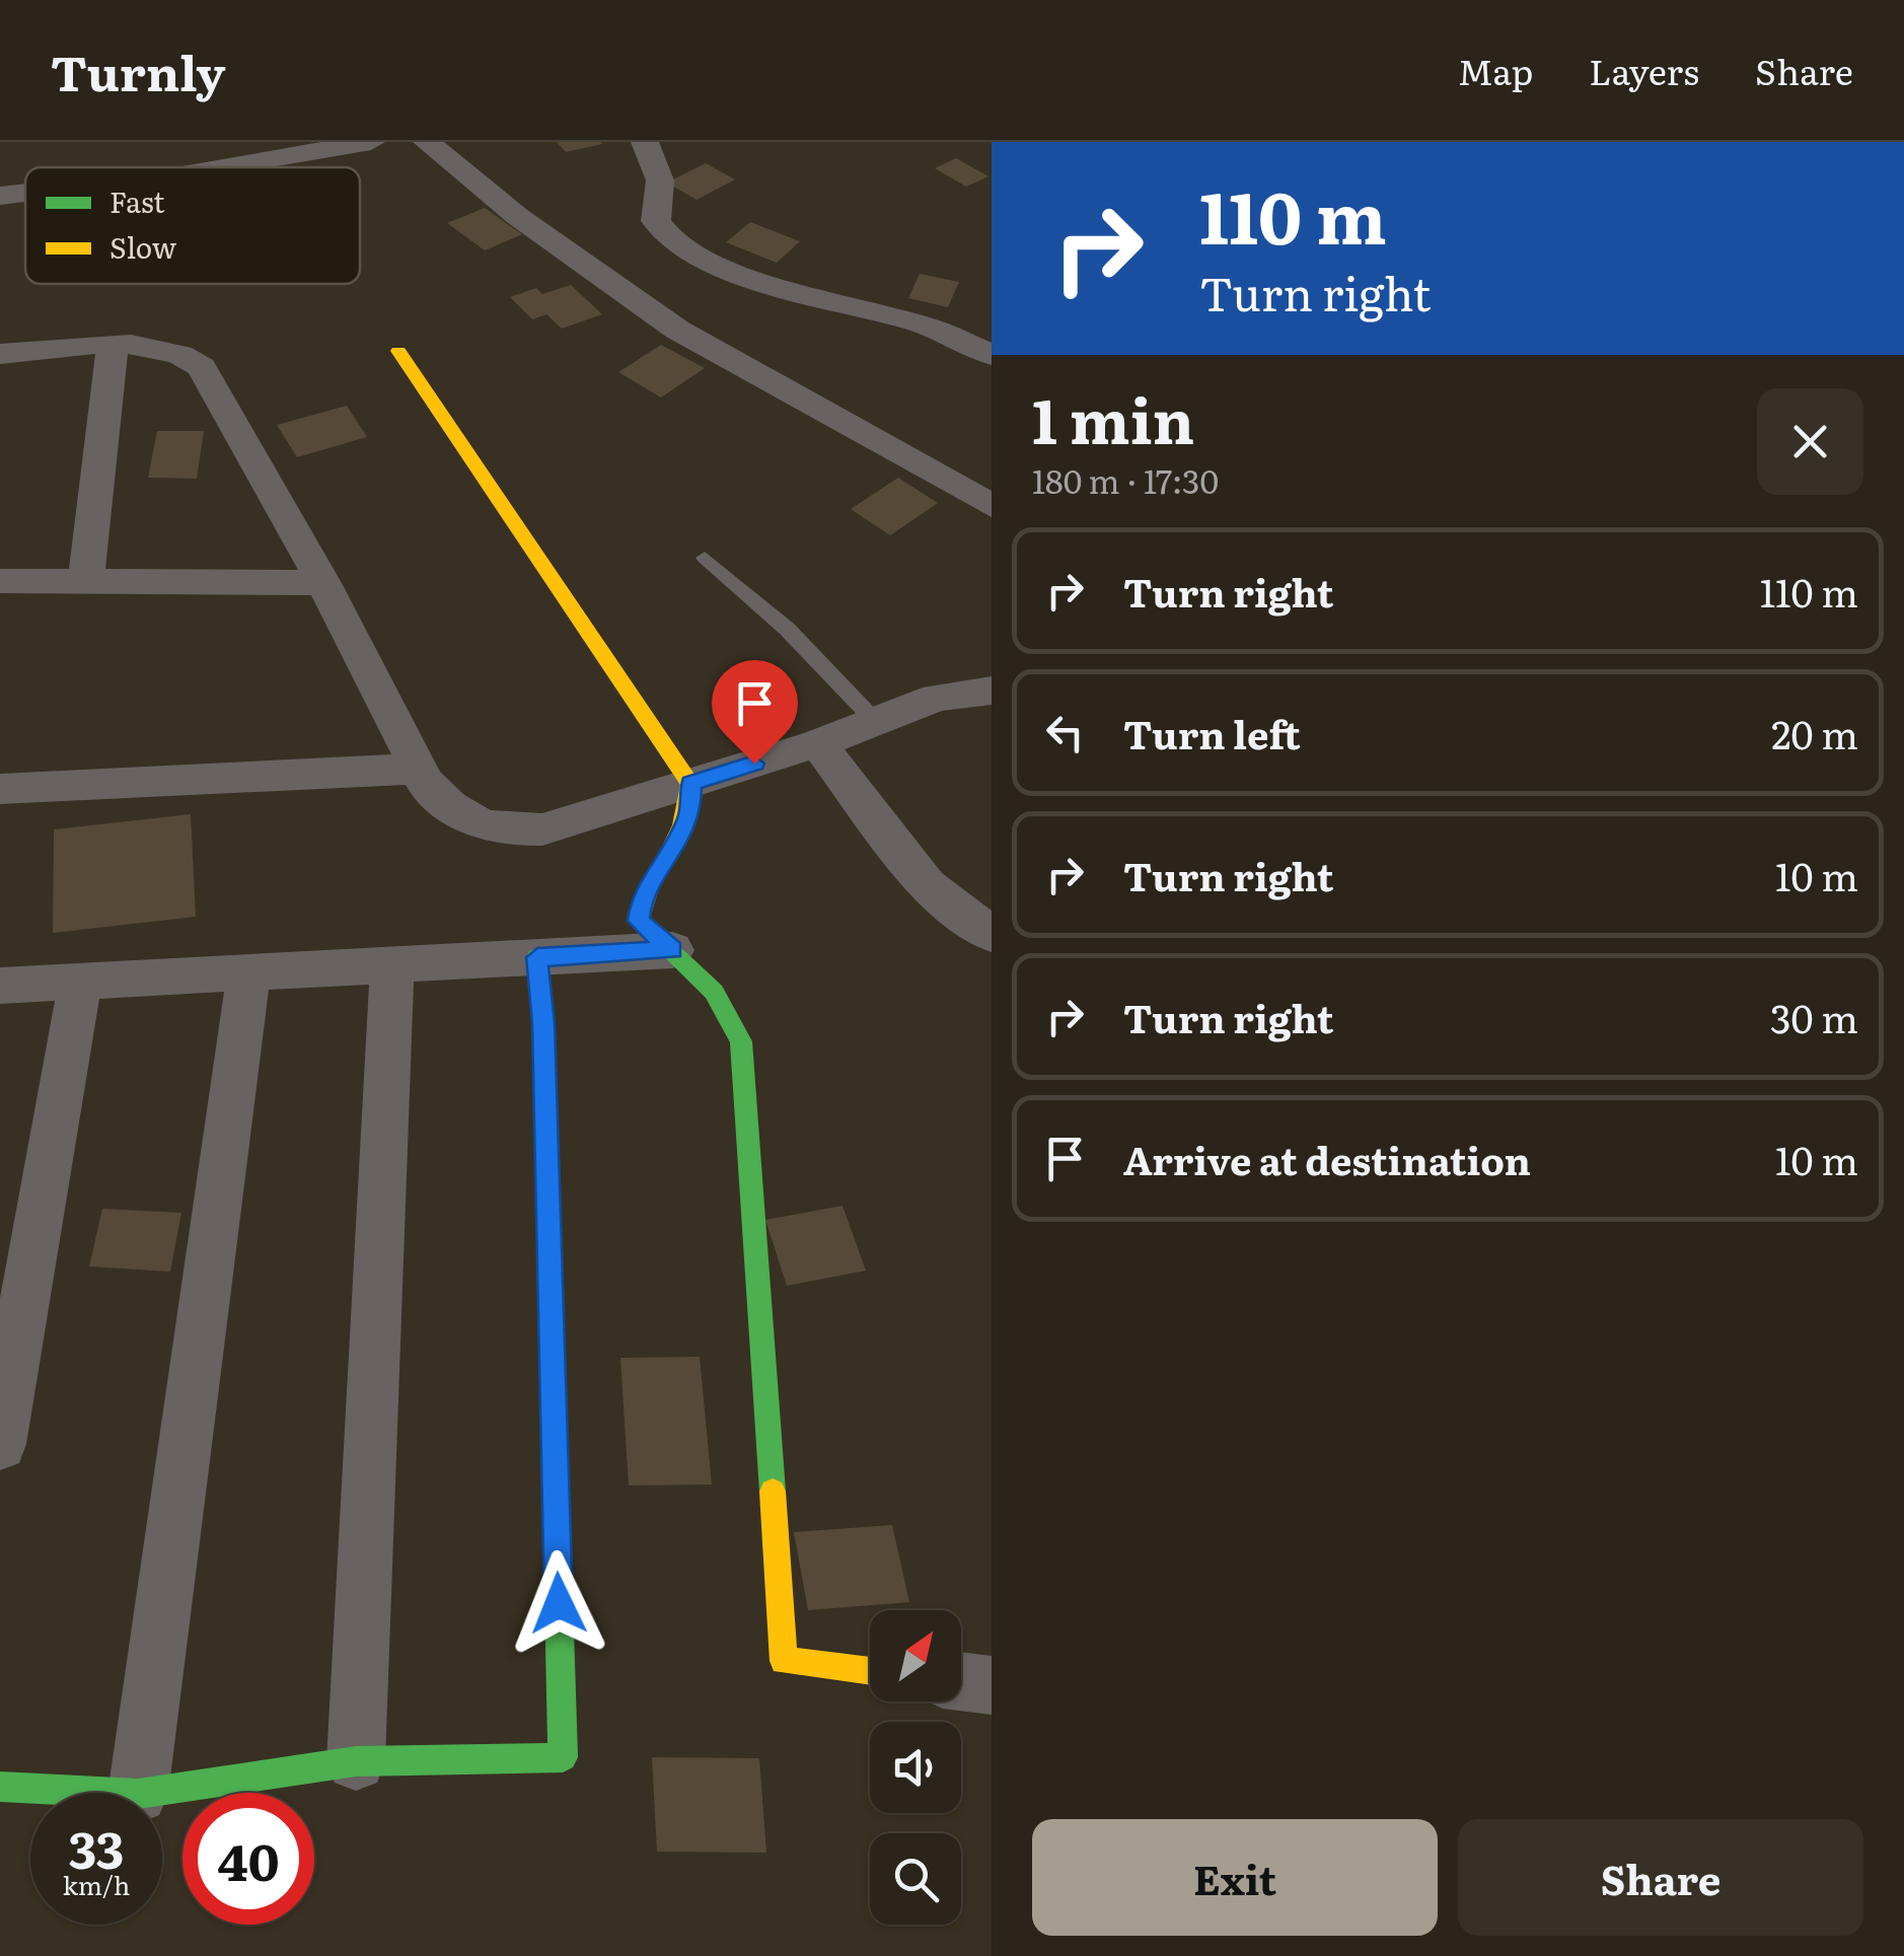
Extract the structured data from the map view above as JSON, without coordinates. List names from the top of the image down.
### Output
{
  "legend": ["Fast", "Slow"],
  "north": "top right",
  "page": {
    "header": "Turnly",
    "nav": ["Map", "Layers", "Share"],
    "turn": ["110 m", "Turn right"],
    "heading": ["1 min", "180 m · 17:30"],
    "list": [
      {
        "name": "Turn right",
        "value": "110 m"
      },
      {
        "name": "Turn left",
        "value": "20 m"
      },
      {
        "name": "Turn right",
        "value": "10 m"
      },
      {
        "name": "Turn right",
        "value": "30 m"
      },
      {
        "name": "Arrive at destination",
        "value": "10 m"
      }
    ],
    "speed": "33 km/h",
    "limit": "40",
    "buttons": ["Exit", "Share"]
  }
}
